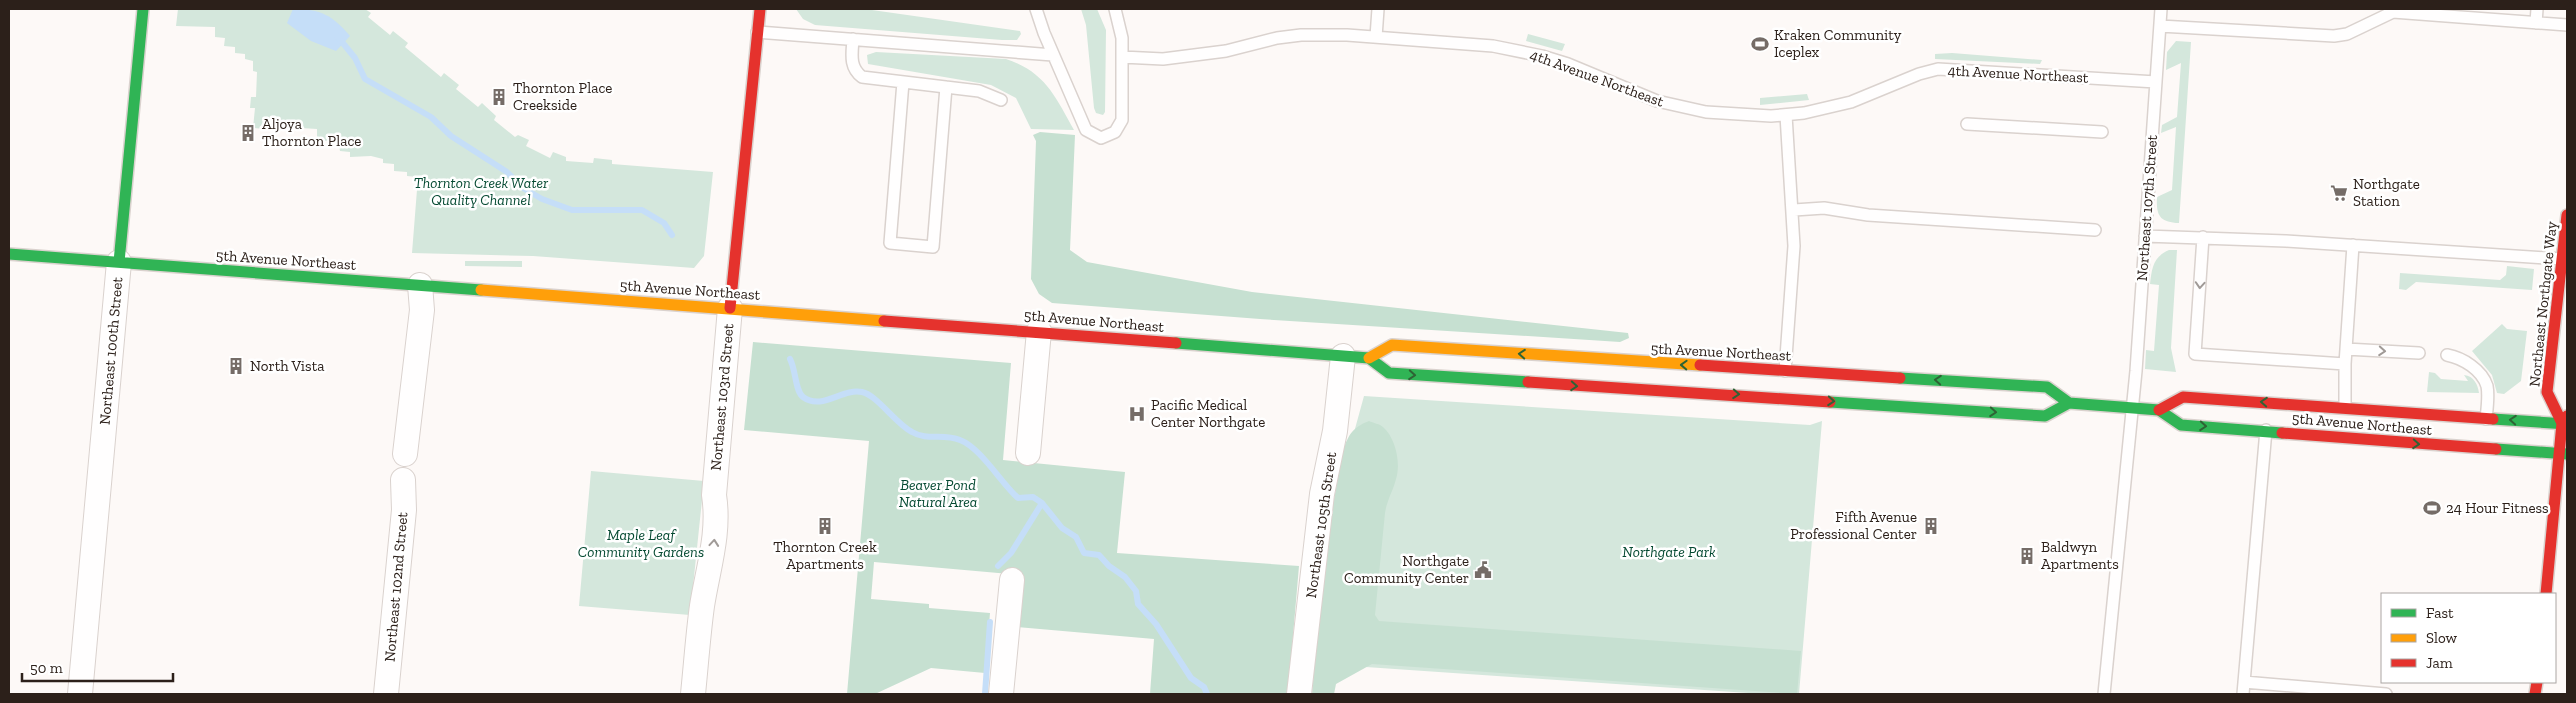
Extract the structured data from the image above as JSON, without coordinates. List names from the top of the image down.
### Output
{
  "streets": {
    "main road": [
      "5th Avenue Northeast",
      "Northeast Northgate Way",
      "Northeast 100th Street",
      "Northeast 103rd Street"
    ],
    "street": ["Northeast 105th Street", "Northeast 102nd Street"],
    "lane": ["4th Avenue Northeast", "Northeast 107th Street"]
  },
  "crossings": [
    ["4th Avenue Northeast", "Northeast 107th Street"],
    ["5th Avenue Northeast", "Northeast Northgate Way"],
    ["5th Avenue Northeast", "Northeast 100th Street"],
    ["5th Avenue Northeast", "Northeast 103rd Street"],
    ["5th Avenue Northeast", "Northeast 105th Street"]
  ],
  "one_way": ["Northeast 103rd Street"],
  "parks": [
    "Thornton Creek Water Quality Channel",
    "Beaver Pond Natural Area",
    "Maple Leaf Community Gardens",
    "Northgate Park"
  ],
  "places": {
    "sports": ["Kraken Community Iceplex", "24 Hour Fitness"],
    "building": [
      "Thornton Place Creekside",
      "Aljoya Thornton Place",
      "North Vista",
      "Thornton Creek Apartments",
      "Fifth Avenue Professional Center",
      "Baldwyn Apartments"
    ],
    "supermarket": ["Northgate Station"],
    "hospital": ["Pacific Medical Center Northgate"],
    "public building": ["Northgate Community Center"]
  },
  "legend": ["Fast", "Slow", "Jam"],
  "scale_bar": "50 m"
}
